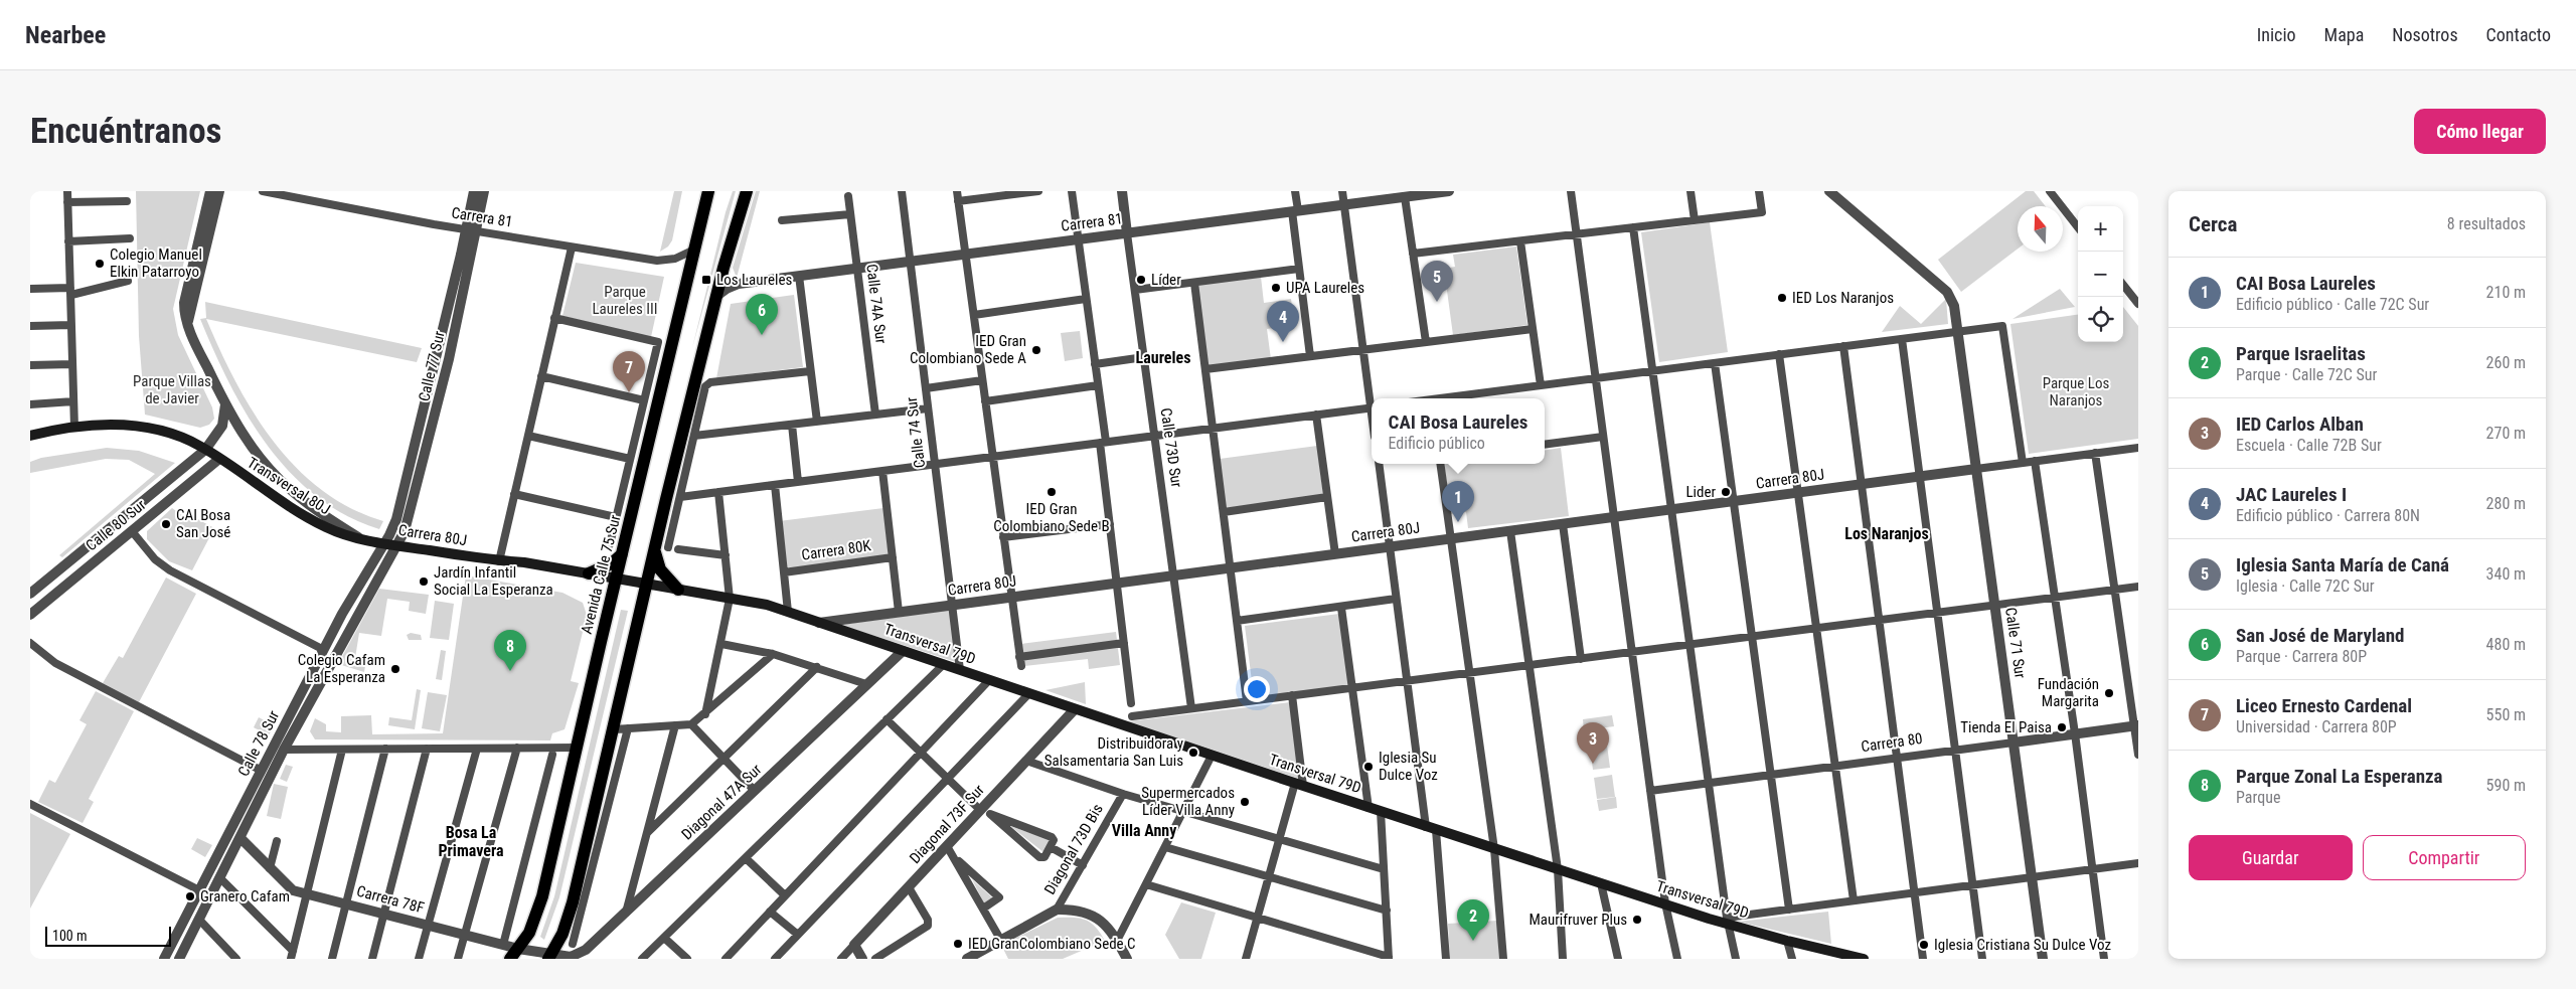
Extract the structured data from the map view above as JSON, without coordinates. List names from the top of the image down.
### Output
{
  "streets": {
    "main road": [
      "Carrera 80J",
      "Transversal 80J",
      "Avenida Calle 75 Sur",
      "Transversal 79D"
    ],
    "street": [
      "Carrera 81",
      "Calle 74A Sur",
      "Calle 77 Sur",
      "Calle 74 Sur",
      "Calle 73D Sur",
      "Calle 80 Sur",
      "Carrera 80K",
      "Calle 71 Sur",
      "Carrera 80",
      "Calle 78 Sur",
      "Diagonal 47A Sur",
      "Diagonal 73F Sur",
      "Diagonal 73D Bis",
      "Carrera 78F"
    ]
  },
  "crossings": [
    ["Carrera 81", "Calle 74A Sur"],
    ["Carrera 81", "Calle 77 Sur"],
    ["Carrera 81", "Calle 74 Sur"],
    ["Carrera 81", "Calle 73D Sur"],
    ["Carrera 81", "Avenida Calle 75 Sur"],
    ["Calle 77 Sur", "Carrera 80J"],
    ["Calle 77 Sur", "Calle 78 Sur"],
    ["Calle 74 Sur", "Carrera 80J"],
    ["Calle 74 Sur", "Transversal 79D"],
    ["Calle 73D Sur", "Carrera 80J"],
    ["Carrera 80J", "Transversal 80J"],
    ["Carrera 80J", "Avenida Calle 75 Sur"],
    ["Carrera 80J", "Calle 71 Sur"],
    ["Carrera 80J", "Transversal 79D"],
    ["Carrera 80J", "Calle 78 Sur"],
    ["Transversal 80J", "Calle 80 Sur"],
    ["Avenida Calle 75 Sur", "Carrera 78F"],
    ["Calle 71 Sur", "Carrera 80"],
    ["Transversal 79D", "Diagonal 47A Sur"],
    ["Transversal 79D", "Diagonal 73F Sur"],
    ["Calle 78 Sur", "Carrera 78F"],
    ["Diagonal 47A Sur", "Carrera 78F"]
  ],
  "districts": [
    "Laureles",
    "Los Naranjos",
    "Villa Anny",
    "Bosa La Primavera"
  ],
  "parks": ["Parque Laureles III", "Parque Villas de Javier", "Parque Los Naranjos"],
  "places": {
    "other": [
      "Colegio Manuel Elkin Patarroyo",
      "Líder",
      "UPA Laureles",
      "IED Los Naranjos",
      "IED Gran Colombiano Sede A",
      "IED Gran Colombiano Sede B",
      "Lider",
      "CAI Bosa San José",
      "Jardín Infantil Social La Esperanza",
      "Colegio Cafam La Esperanza",
      "Fundación Margarita",
      "Tienda El Paisa",
      "Distribuidora y Salsamentaria San Luis",
      "Iglesia Su Dulce Voz",
      "Supermercados Líder Villa Anny",
      "Granero Cafam",
      "Maurifruver Plus",
      "IED GranColombiano Sede C",
      "Iglesia Cristiana Su Dulce Voz"
    ],
    "transit": ["Los Laureles"]
  },
  "scale_bar": "100 m",
  "north": "top",
  "page": {
    "header": "Nearbee",
    "nav": [
      "Inicio",
      "Mapa",
      "Nosotros",
      "Contacto"
    ],
    "buttons": [
      "Cómo llegar",
      ["Guardar", "Compartir"]
    ],
    "title": "Encuéntranos",
    "heading": ["Cerca", "8 resultados"],
    "map_buttons": ["+", "−"],
    "list": [
      {
        "mark": "1",
        "name": "CAI Bosa Laureles",
        "note": "Edificio público · Calle 72C Sur",
        "value": "210 m"
      },
      {
        "mark": "2",
        "name": "Parque Israelitas",
        "note": "Parque · Calle 72C Sur",
        "value": "260 m"
      },
      {
        "mark": "3",
        "name": "IED Carlos Alban",
        "note": "Escuela · Calle 72B Sur",
        "value": "270 m"
      },
      {
        "mark": "4",
        "name": "JAC Laureles I",
        "note": "Edificio público · Carrera 80N",
        "value": "280 m"
      },
      {
        "mark": "5",
        "name": "Iglesia Santa María de Caná",
        "note": "Iglesia · Calle 72C Sur",
        "value": "340 m"
      },
      {
        "mark": "6",
        "name": "San José de Maryland",
        "note": "Parque · Carrera 80P",
        "value": "480 m"
      },
      {
        "mark": "7",
        "name": "Liceo Ernesto Cardenal",
        "note": "Universidad · Carrera 80P",
        "value": "550 m"
      },
      {
        "mark": "8",
        "name": "Parque Zonal La Esperanza",
        "note": "Parque",
        "value": "590 m"
      }
    ],
    "pins": [
      "5",
      "6",
      "4",
      "7",
      "1",
      "8",
      "3",
      "2"
    ],
    "popup": ["CAI Bosa Laureles", "Edificio público"],
    "scale": "100 m"
  }
}
